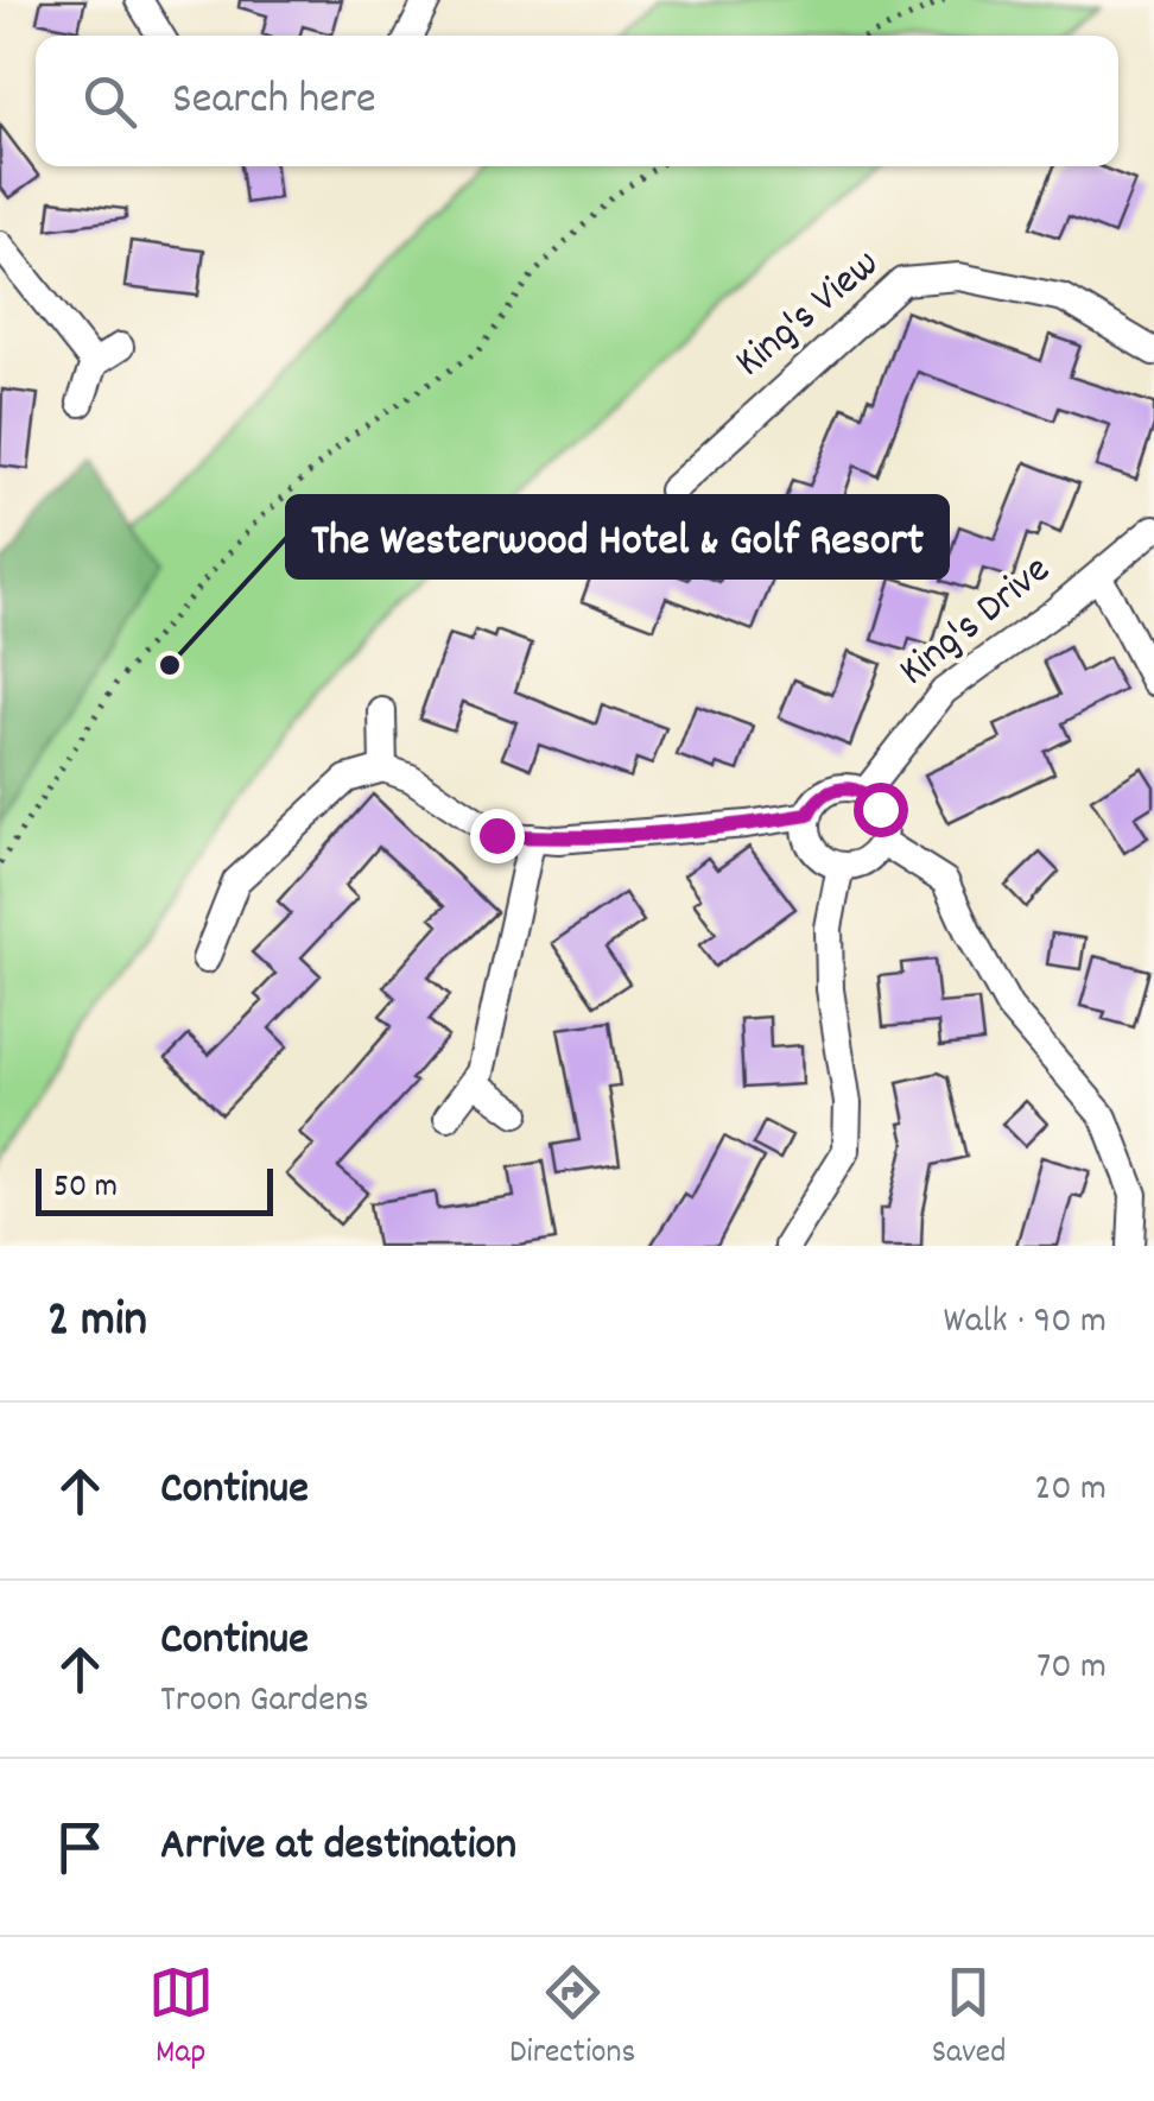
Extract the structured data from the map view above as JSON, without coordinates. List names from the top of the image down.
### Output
{
  "streets": {
    "street": ["King's View", "King's Drive"]
  },
  "places": ["The Westerwood Hotel & Golf Resort"],
  "scale_bar": "50 m",
  "page": {
    "search": "Search here",
    "scale": "50 m",
    "heading": ["2 min", "Walk · 90 m"],
    "list": [
      ["Continue", "20 m"],
      ["Continue", "Troon Gardens", "70 m"],
      "Arrive at destination"
    ],
    "nav": ["Map", "Directions", "Saved"]
  }
}
